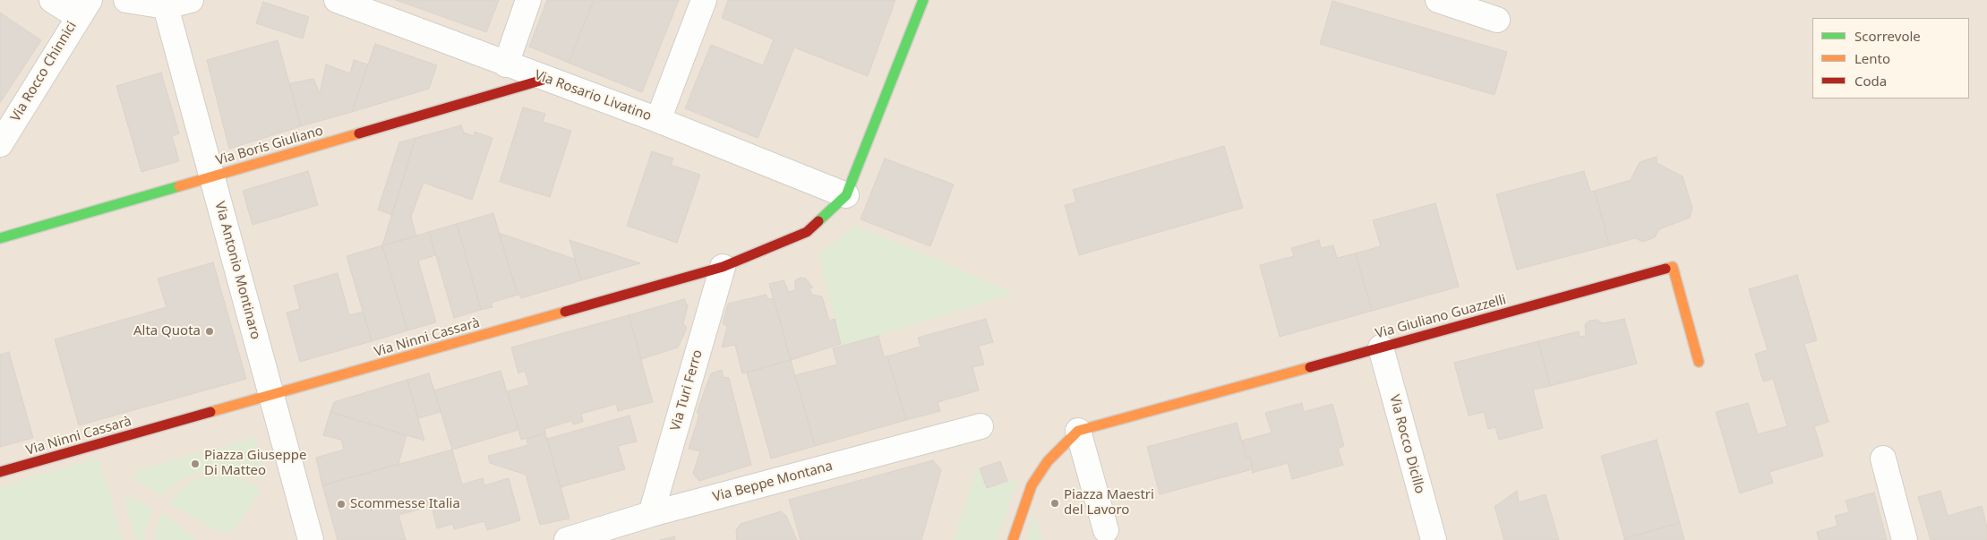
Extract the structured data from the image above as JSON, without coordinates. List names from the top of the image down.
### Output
{
  "streets": {
    "street": [
      "Via Rocco Chinnici",
      "Via Rosario Livatino",
      "Via Boris Giuliano",
      "Via Antonio Montinaro",
      "Via Giuliano Guazzelli",
      "Via Ninni Cassarà",
      "Via Turi Ferro",
      "Via Rocco Dicillo",
      "Via Beppe Montana"
    ]
  },
  "crossings": [
    ["Via Rosario Livatino", "Via Boris Giuliano"],
    ["Via Rosario Livatino", "Via Ninni Cassarà"],
    ["Via Boris Giuliano", "Via Antonio Montinaro"],
    ["Via Antonio Montinaro", "Via Ninni Cassarà"],
    ["Via Giuliano Guazzelli", "Via Rocco Dicillo"],
    ["Via Ninni Cassarà", "Via Turi Ferro"],
    ["Via Turi Ferro", "Via Beppe Montana"]
  ],
  "places": [
    "Alta Quota",
    "Piazza Giuseppe Di Matteo",
    "Piazza Maestri del Lavoro",
    "Scommesse Italia"
  ],
  "legend": ["Scorrevole", "Lento", "Coda"]
}
